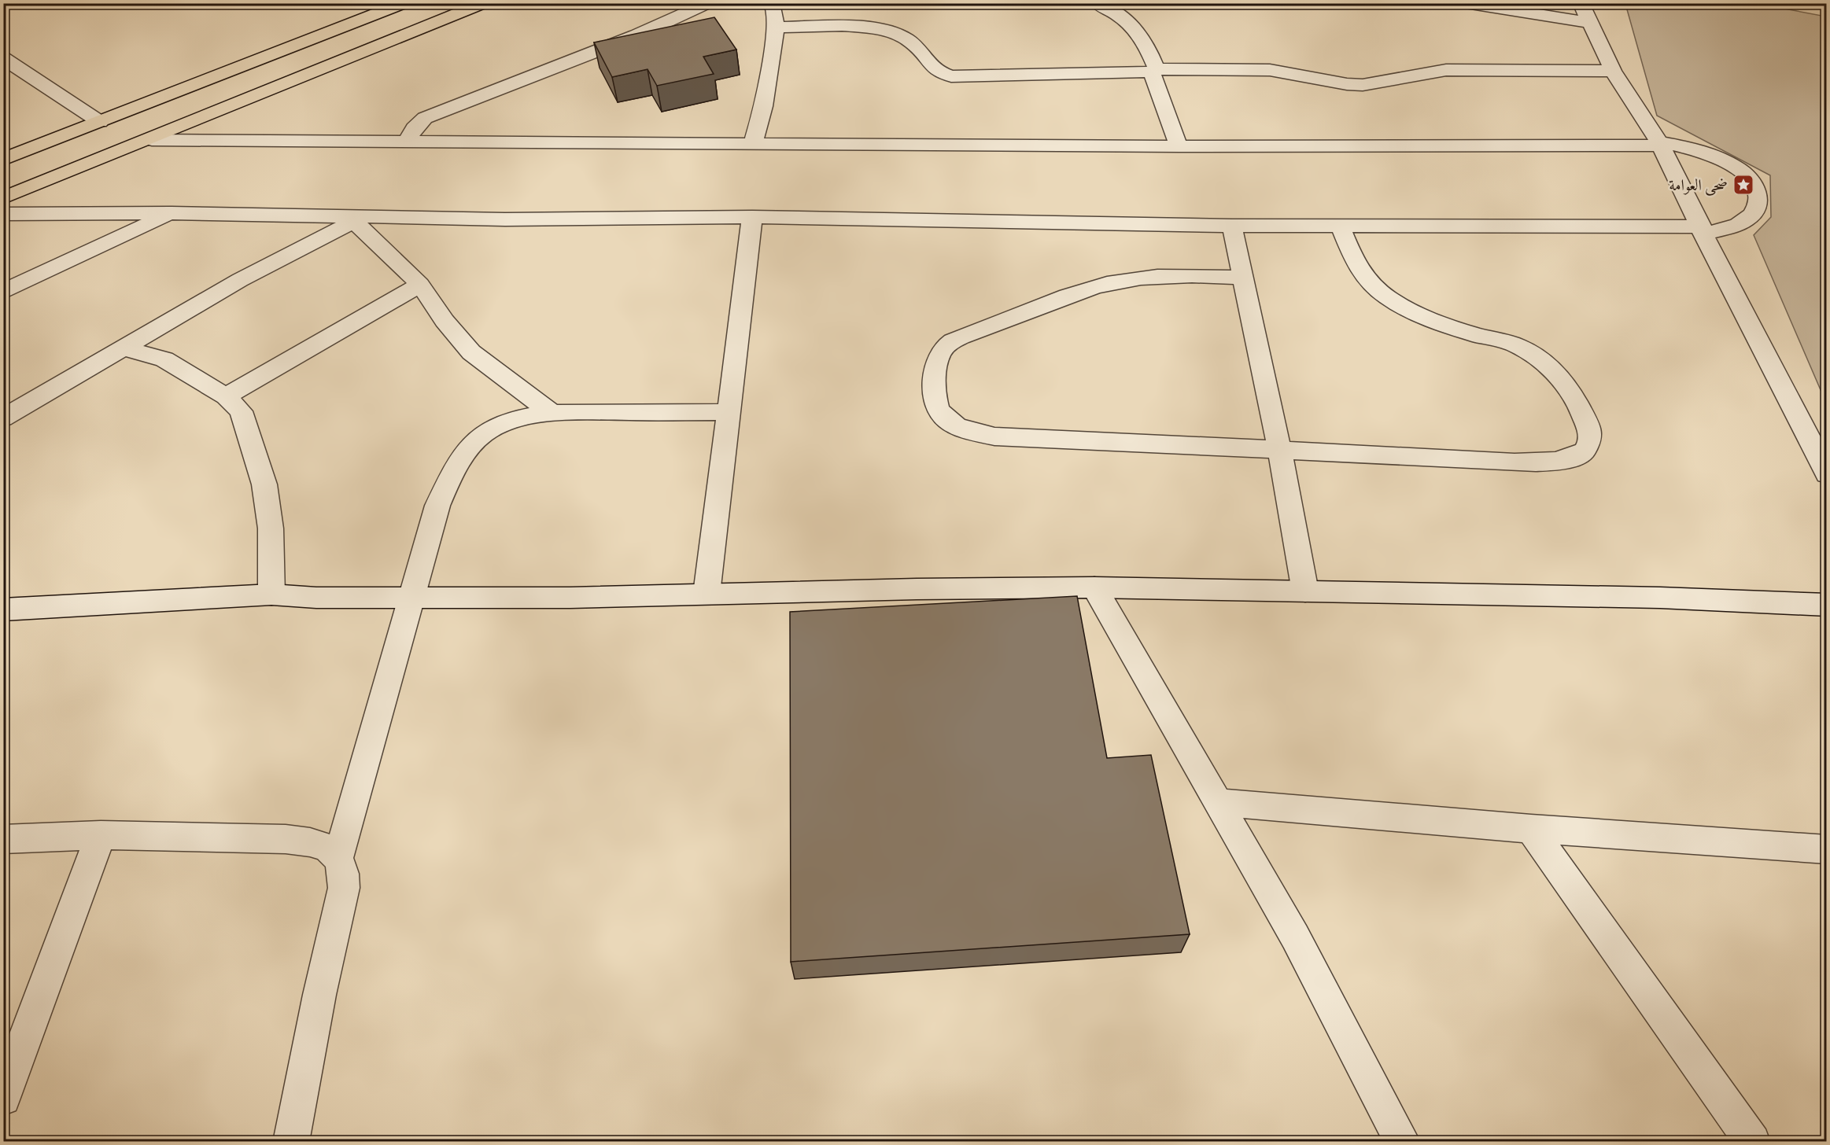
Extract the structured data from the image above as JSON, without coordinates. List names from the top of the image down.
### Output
{
  "places": {
    "place": ["ضحى العوامة"]
  }
}
